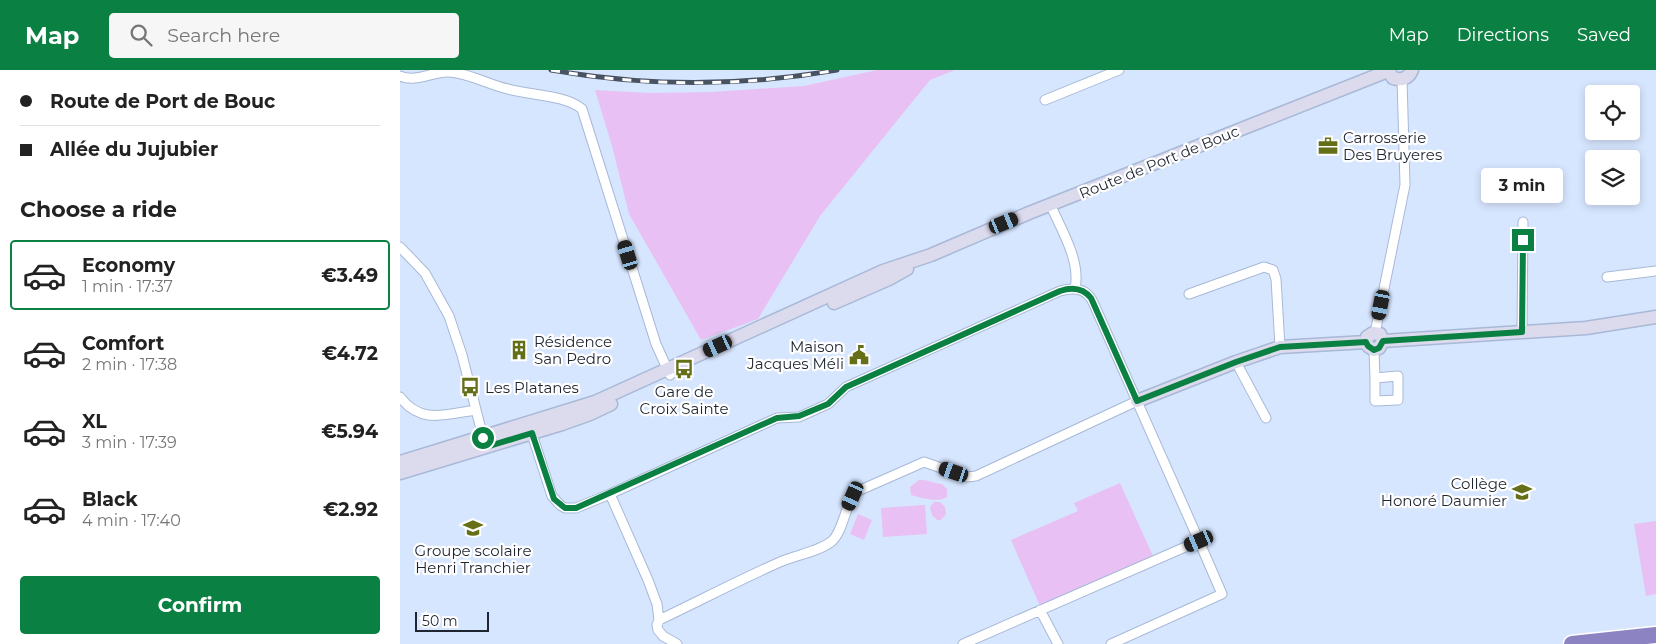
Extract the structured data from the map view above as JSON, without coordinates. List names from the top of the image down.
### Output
{
  "streets": {
    "main road": ["Route de Port de Bouc"]
  },
  "places": {
    "office": ["Carrosserie Des Bruyeres"],
    "building": ["Résidence San Pedro"],
    "public building": ["Maison Jacques Méli"],
    "bus stop": ["Gare de Croix Sainte", "Les Platanes"],
    "school or university": ["Collège Honoré Daumier", "Groupe scolaire Henri Tranchier"]
  },
  "scale_bar": "50 m",
  "page": {
    "header": "Map",
    "search": "Search here",
    "nav": ["Map", "Directions", "Saved"],
    "banner": ["Route de Port de Bouc", "Allée du Jujubier"],
    "bubble": "3 min",
    "heading": "Choose a ride",
    "list": [
      {
        "name": "Economy",
        "note": "1 min · 17:37",
        "value": "€3.49"
      },
      {
        "name": "Comfort",
        "note": "2 min · 17:38",
        "value": "€4.72"
      },
      {
        "name": "XL",
        "note": "3 min · 17:39",
        "value": "€5.94"
      },
      {
        "name": "Black",
        "note": "4 min · 17:40",
        "value": "€2.92"
      }
    ],
    "buttons": "Confirm",
    "scale": "50 m"
  }
}
